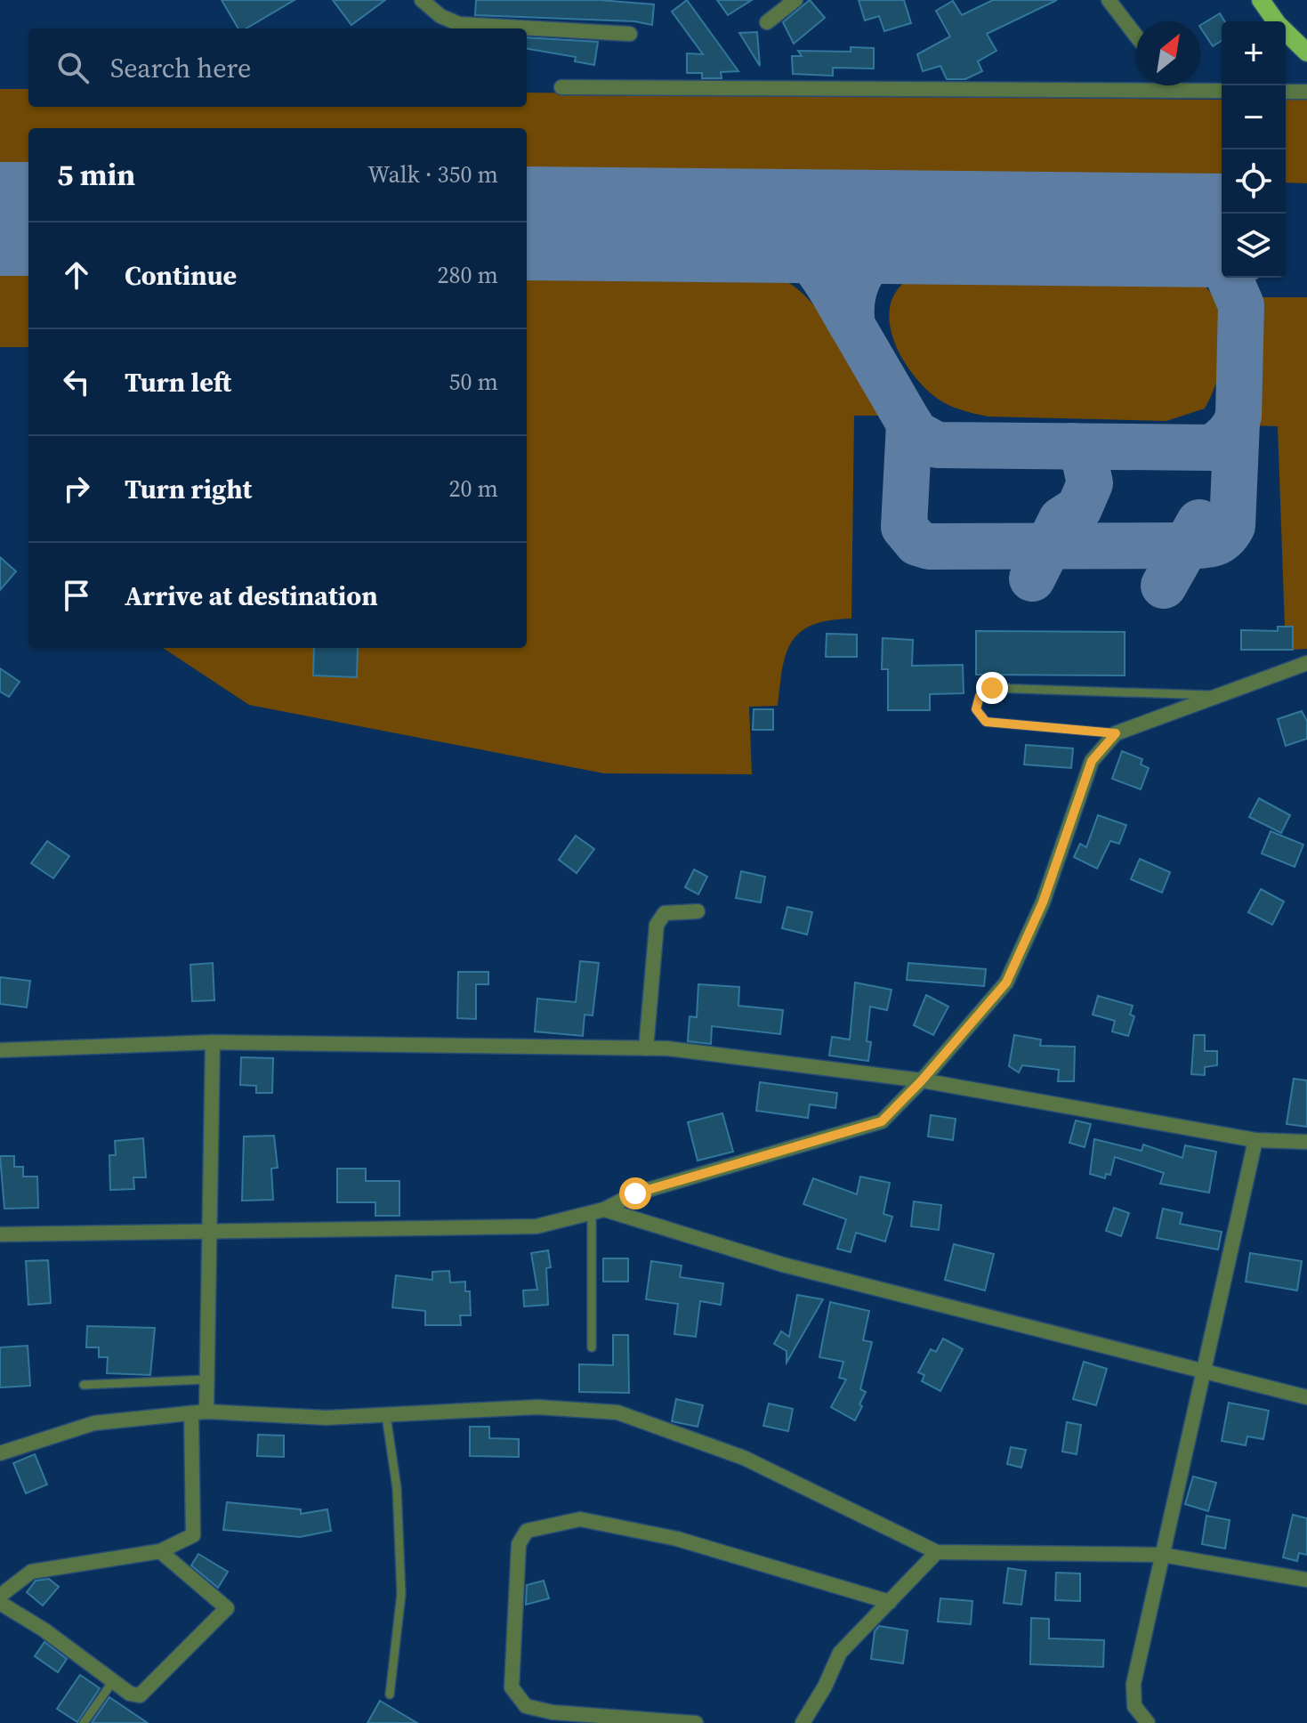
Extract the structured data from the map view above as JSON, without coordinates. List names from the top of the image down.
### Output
{
  "north": "top right",
  "page": {
    "map_buttons": ["+", "−"],
    "search": "Search here",
    "heading": ["5 min", "Walk · 350 m"],
    "list": [
      ["Continue", "280 m"],
      ["Turn left", "50 m"],
      ["Turn right", "20 m"],
      "Arrive at destination"
    ]
  }
}
